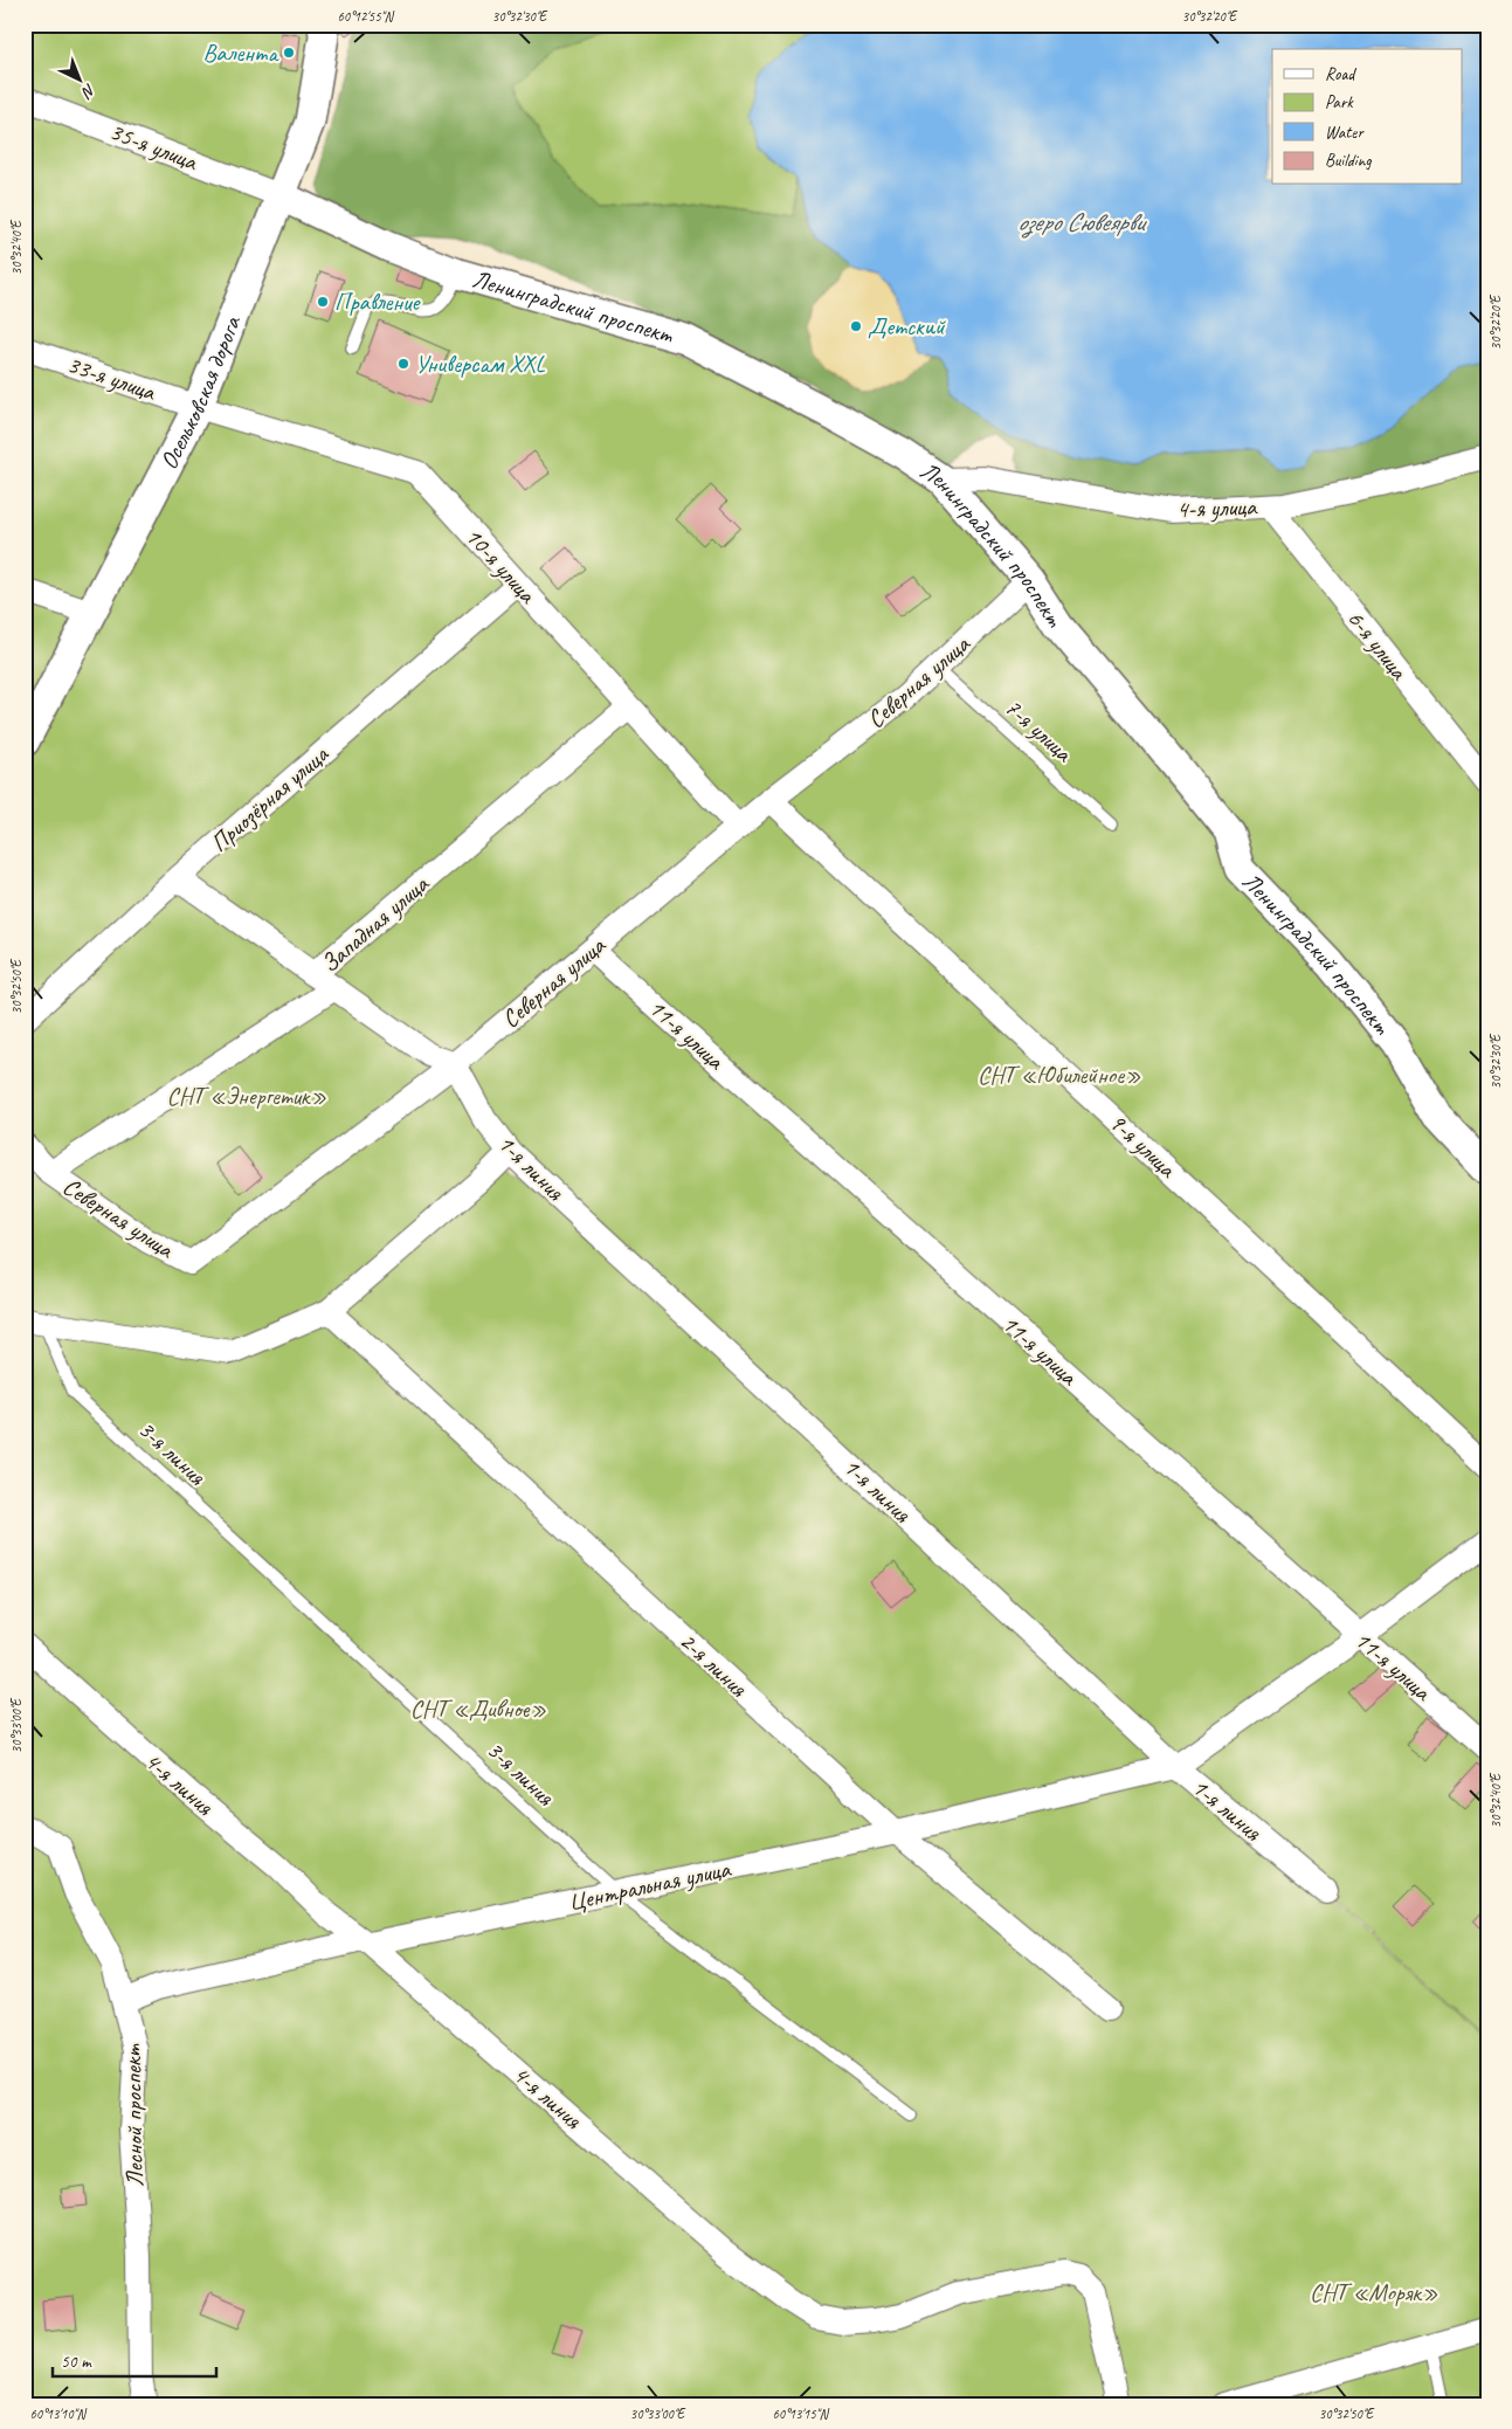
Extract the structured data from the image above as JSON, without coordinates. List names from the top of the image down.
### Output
{
  "streets": {
    "street": [
      "35-я улица",
      "Ленинградский проспект",
      "33-я улица",
      "Осельковская дорога",
      "4-я улица",
      "10-я улица",
      "6-я улица",
      "Северная улица",
      "Приозёрная улица",
      "Западная улица",
      "11-я улица",
      "9-я улица",
      "1-я линия",
      "2-я линия",
      "4-я линия",
      "Центральная улица",
      "Лесной проспект"
    ],
    "lane": ["7-я улица", "3-я линия"]
  },
  "crossings": [
    ["35-я улица", "Ленинградский проспект"],
    ["35-я улица", "Осельковская дорога"],
    ["Ленинградский проспект", "Осельковская дорога"],
    ["Ленинградский проспект", "4-я улица"],
    ["Ленинградский проспект", "Северная улица"],
    ["33-я улица", "Осельковская дорога"],
    ["33-я улица", "10-я улица"],
    ["Осельковская дорога", "10-я улица"],
    ["4-я улица", "6-я улица"],
    ["10-я улица", "Северная улица"],
    ["10-я улица", "Приозёрная улица"],
    ["10-я улица", "Западная улица"],
    ["Северная улица", "7-я улица"],
    ["Северная улица", "Западная улица"],
    ["Северная улица", "11-я улица"],
    ["Северная улица", "9-я улица"],
    ["Северная улица", "1-я линия"],
    ["1-я линия", "Центральная улица"],
    ["3-я линия", "Центральная улица"],
    ["2-я линия", "Центральная улица"],
    ["4-я линия", "Центральная улица"],
    ["Центральная улица", "Лесной проспект"]
  ],
  "water": ["озеро Сювеярви"],
  "parks": [
    "СНТ «Юбилейное»",
    "СНТ «Энергетик»",
    "СНТ «Дивное»",
    "СНТ «Моряк»"
  ],
  "places": [
    "Валента",
    "Правление",
    "Детский",
    "Универсам XXL"
  ],
  "legend": [
    "Road",
    "Park",
    "Water",
    "Building"
  ],
  "scale_bar": "50 m",
  "north": "bottom right",
  "coordinates": [
    "60°12'55\"N",
    "30°32'30\"E",
    "30°32'20\"E",
    "30°32'40\"E",
    "30°32'50\"E",
    "30°33'00\"E",
    "60°13'10\"N",
    "60°13'15\"N"
  ]
}
